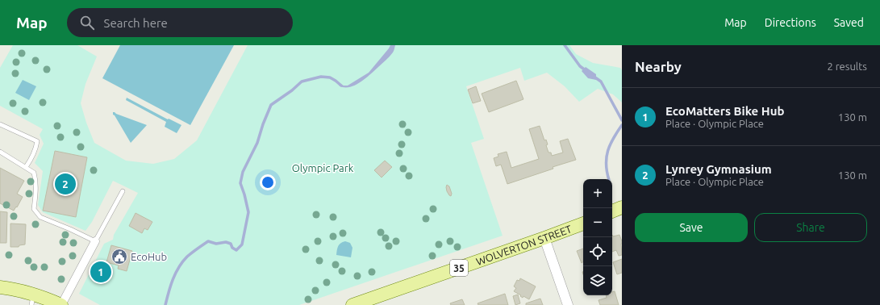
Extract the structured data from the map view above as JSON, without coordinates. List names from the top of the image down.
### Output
{
  "streets": {
    "main road": ["WOLVERTON STREET", "35"]
  },
  "parks": ["Olympic Park"],
  "places": {
    "public building": ["EcoHub"]
  },
  "page": {
    "header": "Map",
    "search": "Search here",
    "nav": ["Map", "Directions", "Saved"],
    "heading": ["Nearby", "2 results"],
    "list": [
      {
        "mark": "1",
        "name": "EcoMatters Bike Hub",
        "note": "Place · Olympic Place",
        "value": "130 m"
      },
      {
        "mark": "2",
        "name": "Lynrey Gymnasium",
        "note": "Place · Olympic Place",
        "value": "130 m"
      }
    ],
    "pins": ["2", "1"],
    "map_buttons": ["+", "−"],
    "buttons": ["Save", "Share"]
  }
}
